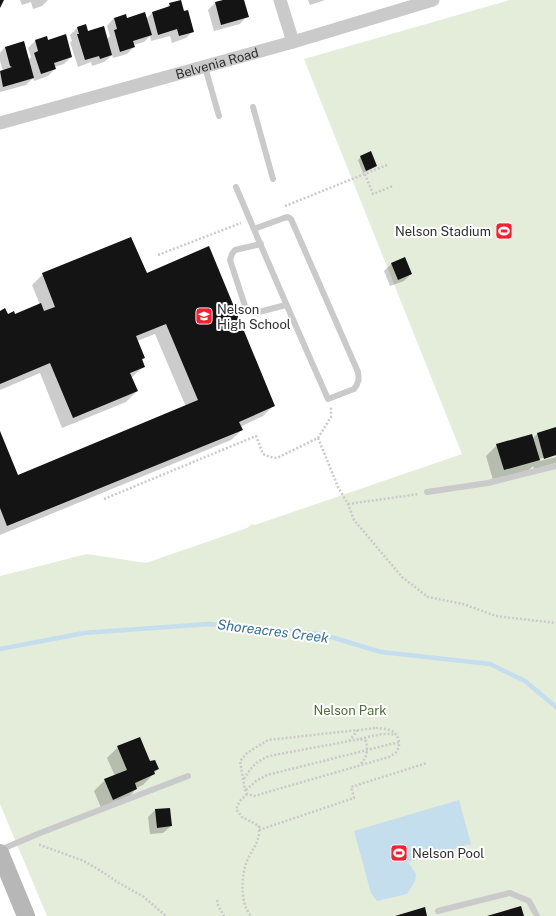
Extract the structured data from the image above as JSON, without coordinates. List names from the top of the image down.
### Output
{
  "streets": {
    "street": ["Belvenia Road"]
  },
  "water": ["Shoreacres Creek"],
  "parks": ["Nelson Park"],
  "places": {
    "sports": ["Nelson Stadium", "Nelson Pool"],
    "school or university": ["Nelson High School"]
  }
}
